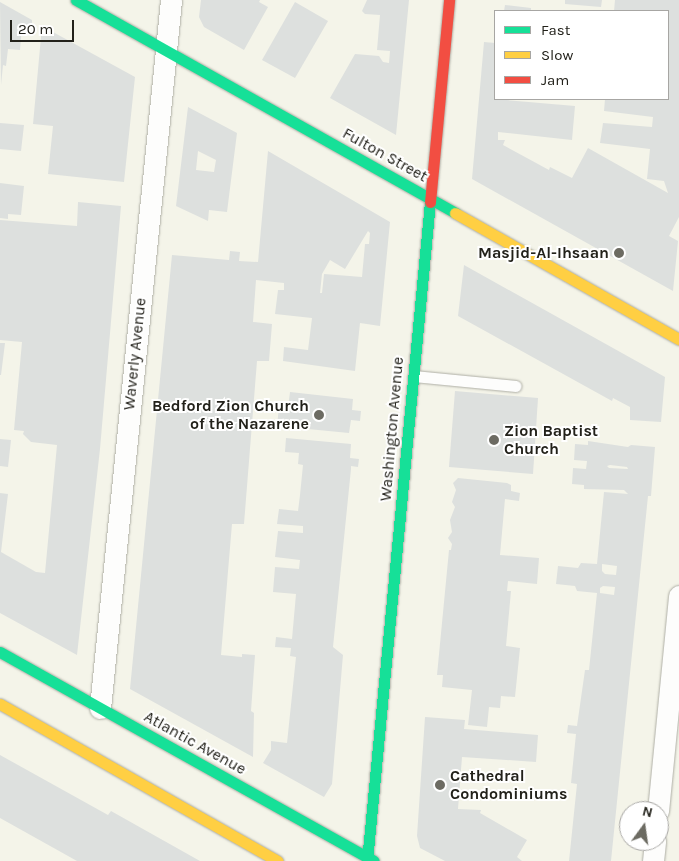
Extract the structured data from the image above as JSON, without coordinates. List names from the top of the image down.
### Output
{
  "streets": {
    "main road": ["Fulton Street", "Washington Avenue", "Atlantic Avenue"],
    "street": ["Waverly Avenue"]
  },
  "crossings": [
    ["Fulton Street", "Waverly Avenue"],
    ["Fulton Street", "Washington Avenue"],
    ["Waverly Avenue", "Atlantic Avenue"],
    ["Washington Avenue", "Atlantic Avenue"]
  ],
  "places": [
    "Masjid-Al-Ihsaan",
    "Bedford Zion Church of the Nazarene",
    "Zion Baptist Church",
    "Cathedral Condominiums"
  ],
  "legend": ["Fast", "Slow", "Jam"],
  "scale_bar": "20 m",
  "north": "top"
}
